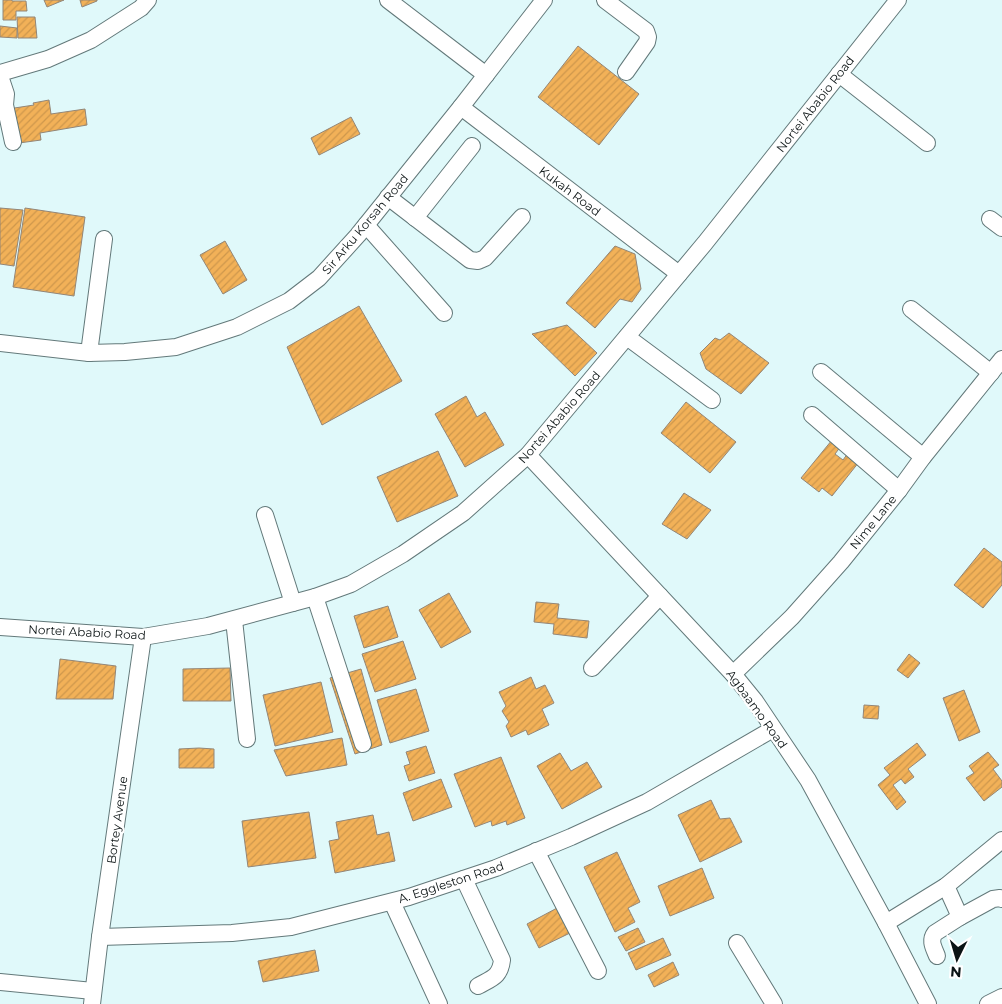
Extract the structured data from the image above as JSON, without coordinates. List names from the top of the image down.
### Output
{
  "streets": {
    "street": [
      "Nortei Ababio Road",
      "Kukah Road",
      "Sir Arku Korsah Road",
      "Nime Lane",
      "Agbaamo Road",
      "Bortey Avenue",
      "A. Eggleston Road"
    ]
  },
  "crossings": [
    ["Nortei Ababio Road", "Kukah Road"],
    ["Nortei Ababio Road", "Agbaamo Road"],
    ["Nortei Ababio Road", "Bortey Avenue"],
    ["Kukah Road", "Sir Arku Korsah Road"],
    ["Nime Lane", "Agbaamo Road"],
    ["Agbaamo Road", "A. Eggleston Road"],
    ["Bortey Avenue", "A. Eggleston Road"]
  ],
  "north": "bottom"
}
